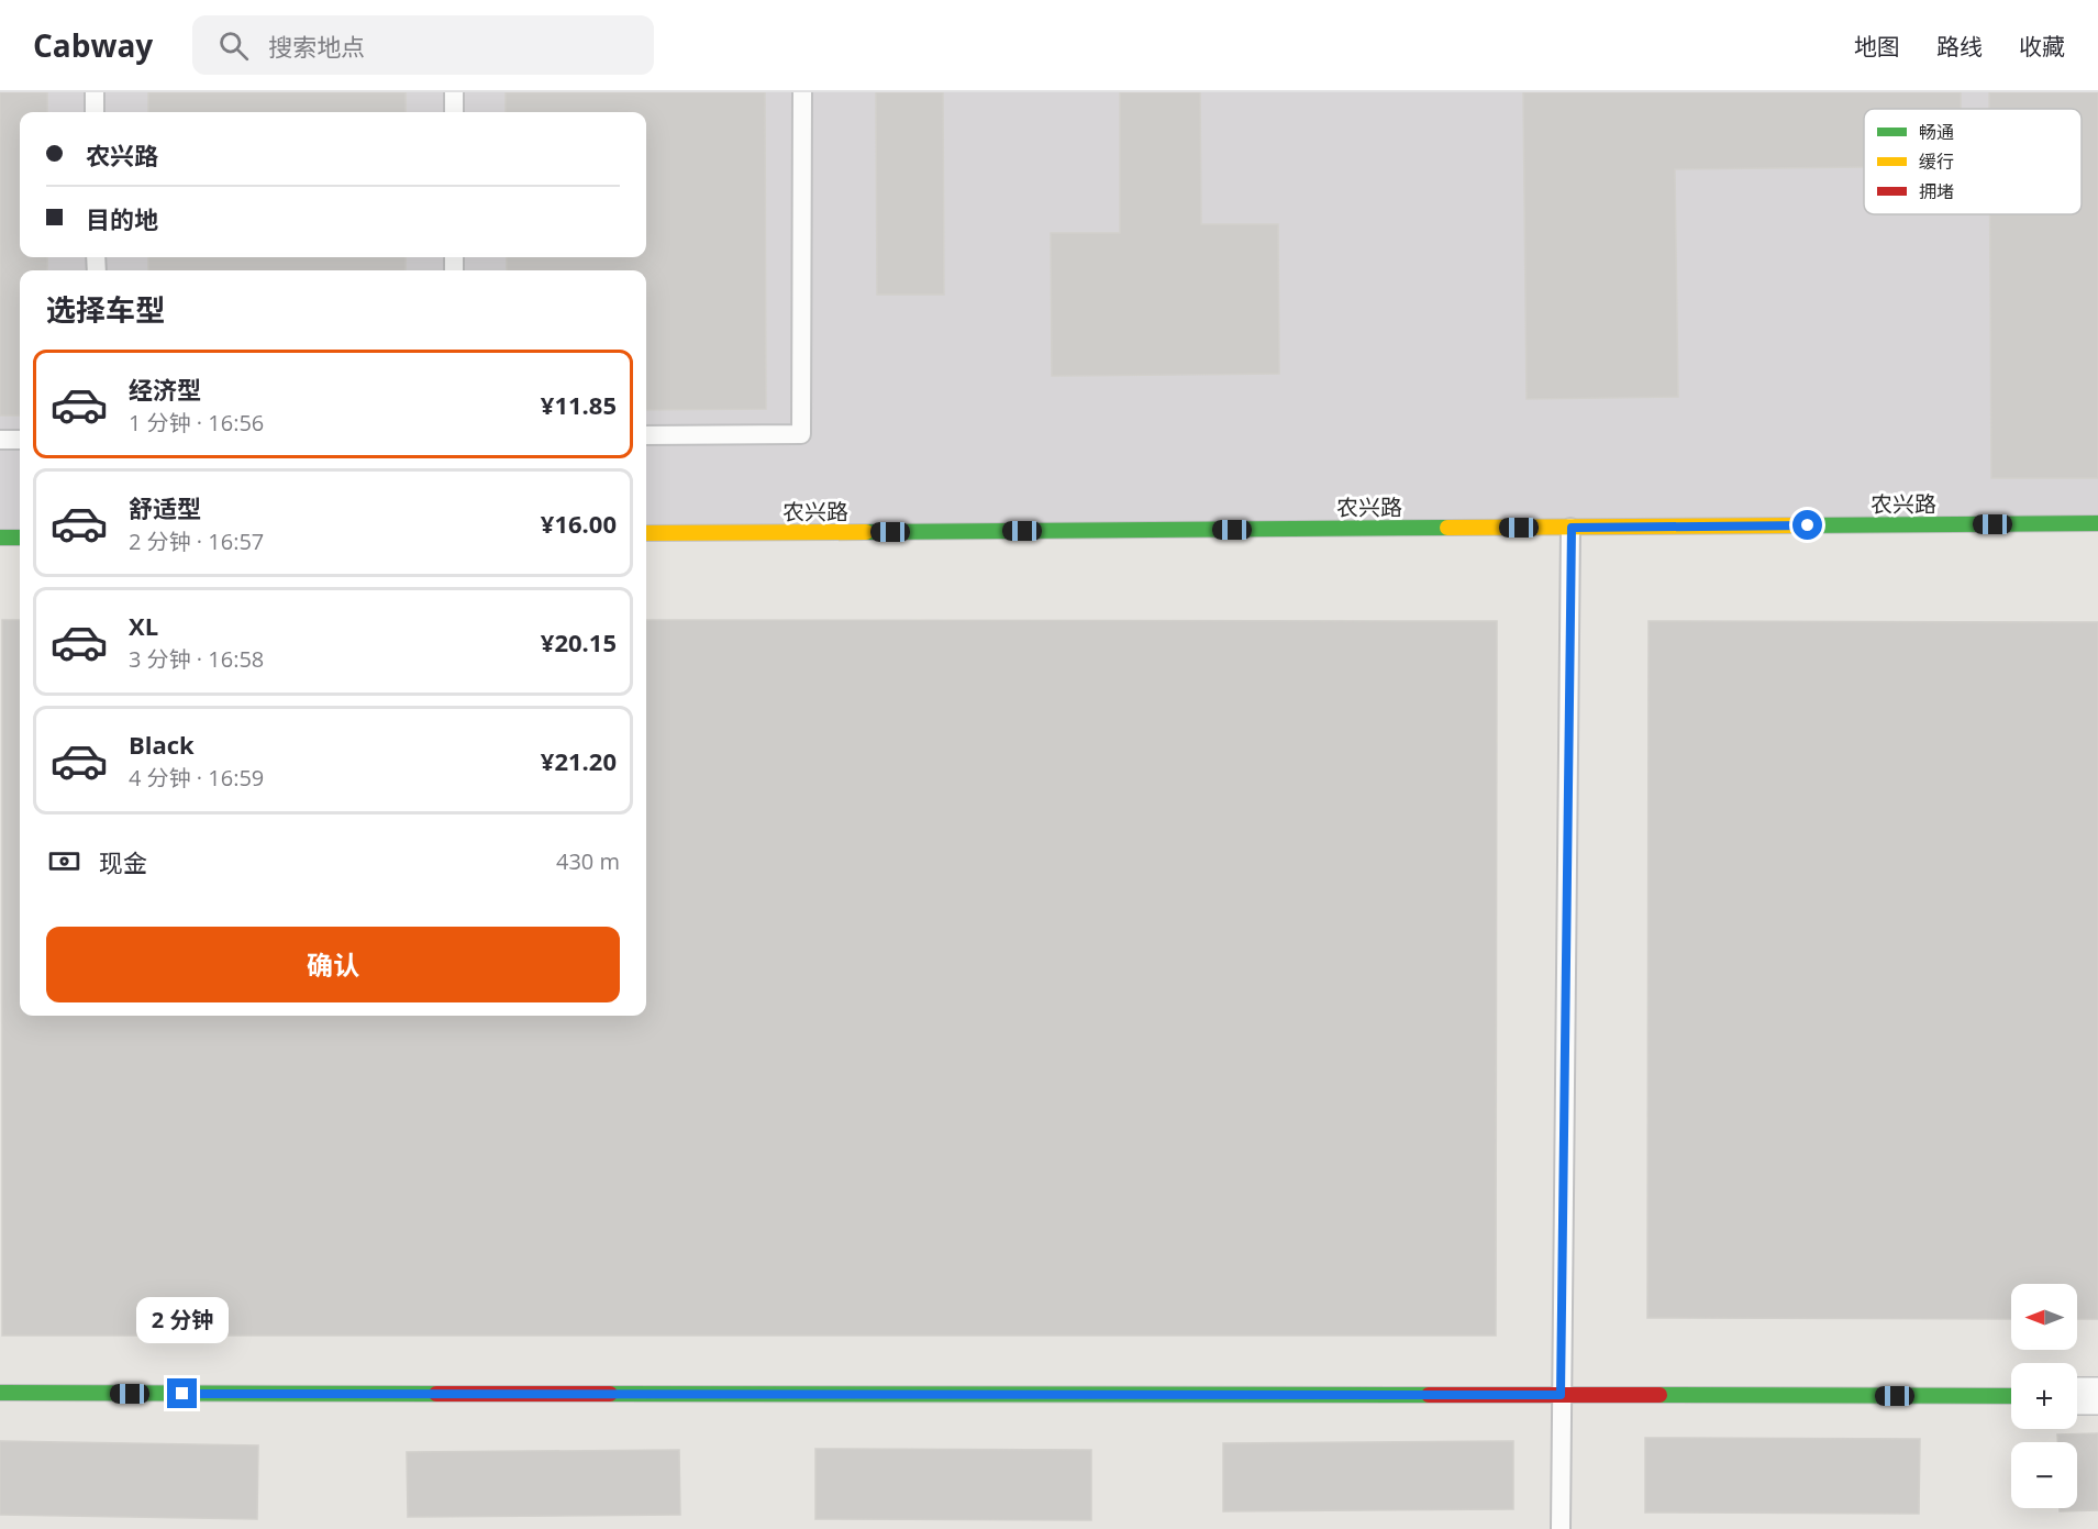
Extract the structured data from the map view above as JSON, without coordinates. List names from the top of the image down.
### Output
{
  "streets": {
    "street": ["农兴路"]
  },
  "legend": ["畅通", "缓行", "拥堵"],
  "north": "left",
  "page": {
    "header": "Cabway",
    "search": "搜索地点",
    "nav": ["地图", "路线", "收藏"],
    "banner": ["农兴路", "目的地"],
    "heading": "选择车型",
    "list": [
      {
        "name": "经济型",
        "note": "1 分钟 · 16:56",
        "value": "¥11.85"
      },
      {
        "name": "舒适型",
        "note": "2 分钟 · 16:57",
        "value": "¥16.00"
      },
      {
        "name": "XL",
        "note": "3 分钟 · 16:58",
        "value": "¥20.15"
      },
      {
        "name": "Black",
        "note": "4 分钟 · 16:59",
        "value": "¥21.20"
      }
    ],
    "pay": ["现金", "430 m"],
    "buttons": "确认",
    "map_buttons": ["+", "−"],
    "bubble": "2 分钟"
  }
}
